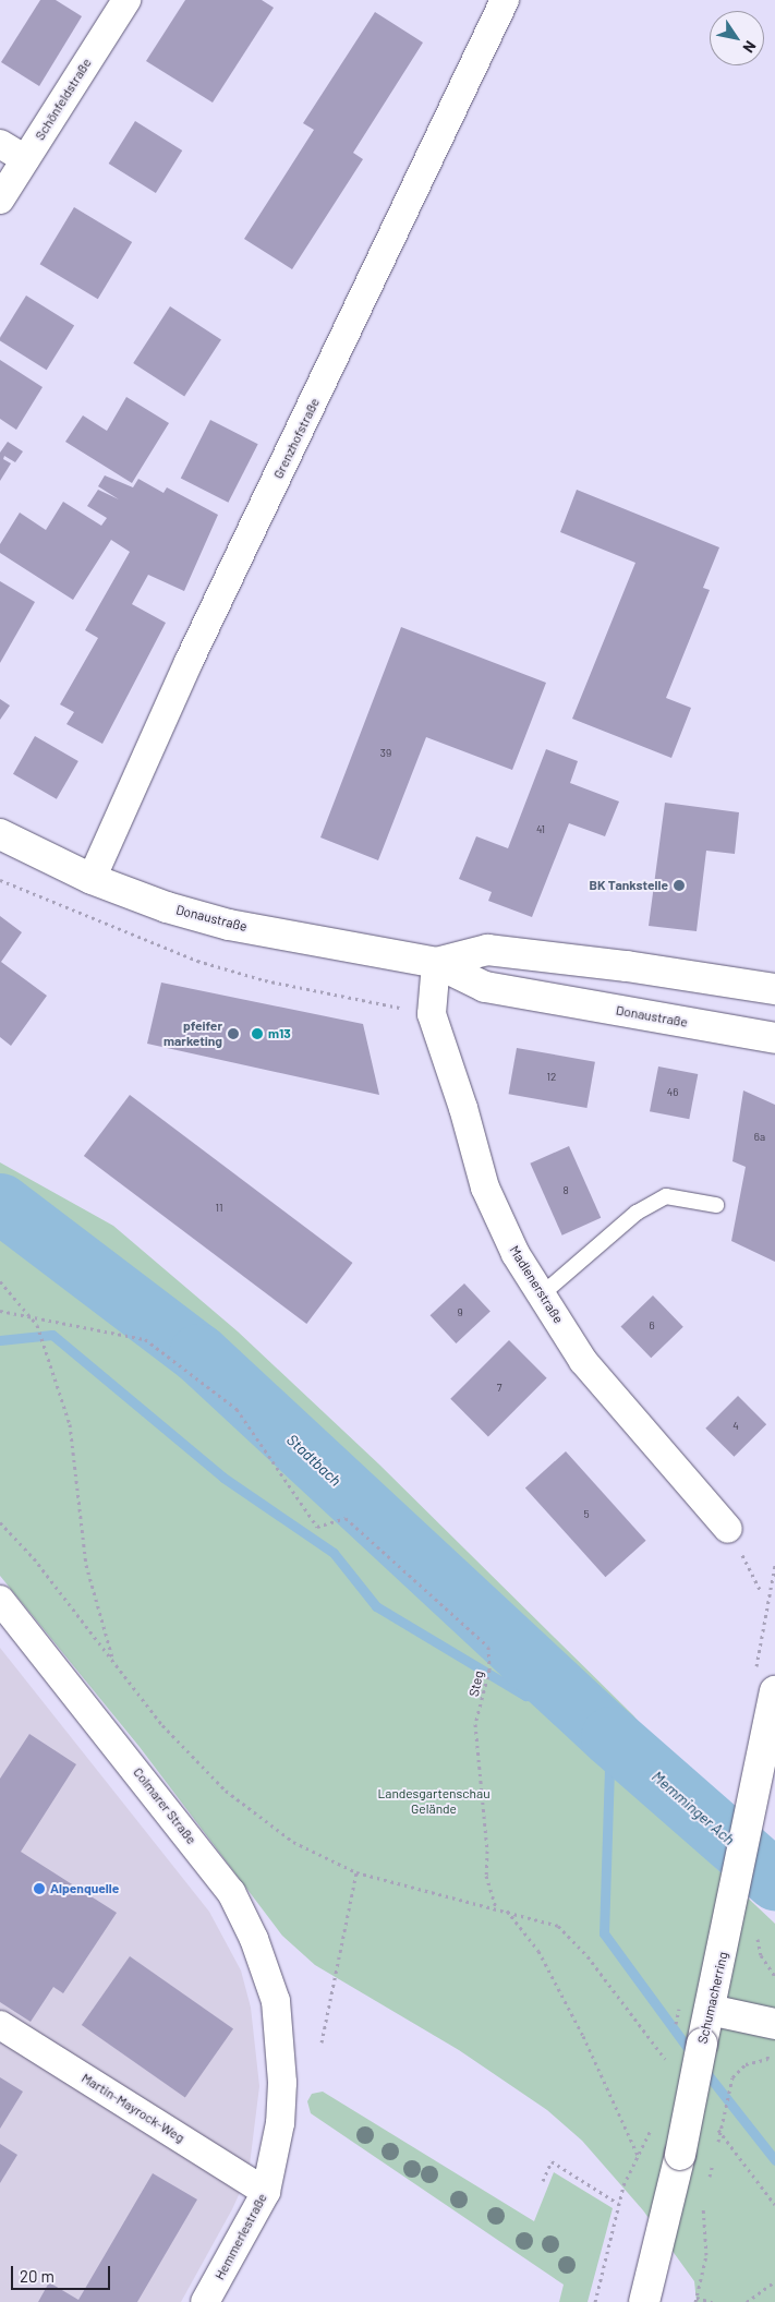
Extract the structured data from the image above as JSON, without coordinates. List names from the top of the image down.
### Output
{
  "streets": {
    "street": [
      "Schönfeldstraße",
      "Grenzhofstraße",
      "Donaustraße",
      "Madlenerstraße",
      "Colmarer Straße",
      "Schumacherring",
      "Martin-Mayrock-Weg",
      "Hemmerlestraße"
    ],
    "path": ["Steg"]
  },
  "crossings": [
    ["Grenzhofstraße", "Donaustraße"],
    ["Donaustraße", "Madlenerstraße"],
    ["Colmarer Straße", "Hemmerlestraße"],
    ["Martin-Mayrock-Weg", "Hemmerlestraße"]
  ],
  "water": ["Stadtbach", "Memminger Ach"],
  "parks": ["Landesgartenschau Gelände"],
  "places": [
    "BK Tankstelle",
    "pfeifer marketing",
    "m13",
    "Alpenquelle"
  ],
  "house_numbers": [
    "39",
    "41",
    "12",
    "46",
    "6a",
    "8",
    "11",
    "9",
    "6",
    "7",
    "4",
    "5"
  ],
  "scale_bar": "20 m",
  "north": "bottom right"
}
